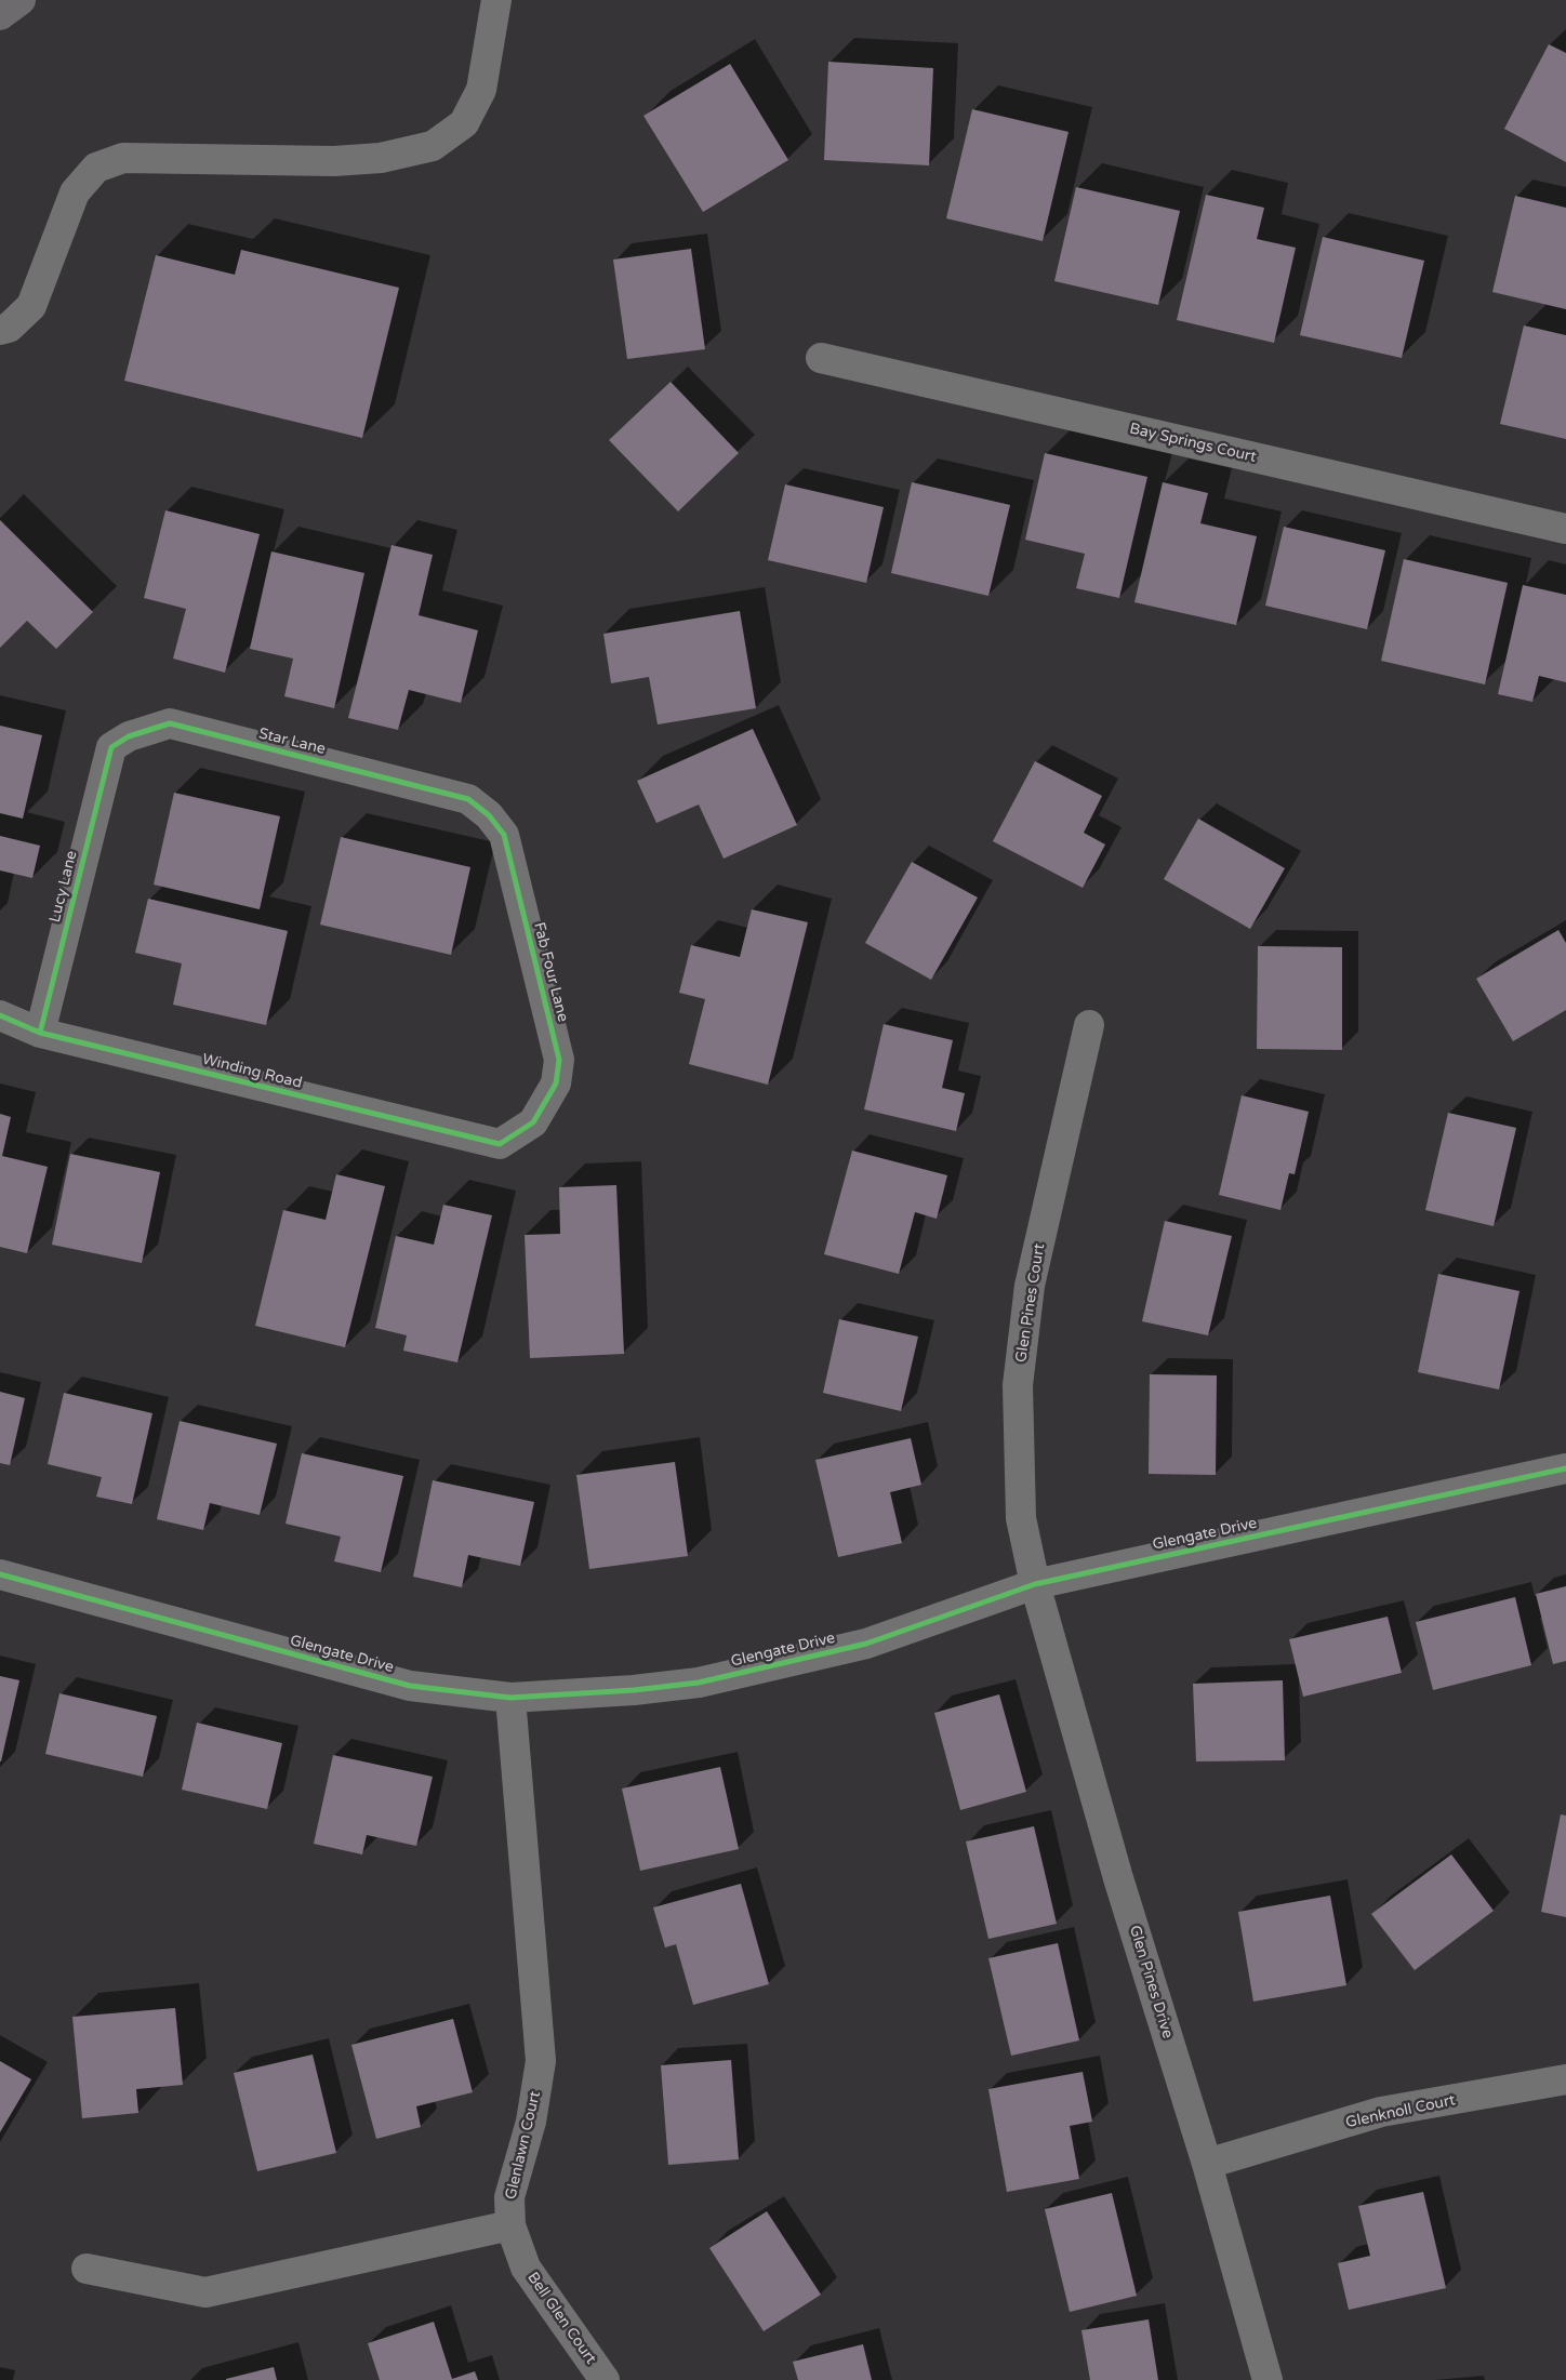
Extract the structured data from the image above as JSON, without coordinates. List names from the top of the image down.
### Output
{
  "streets": {
    "street": [
      "Bay Springs Court",
      "Star Lane",
      "Lucy Lane",
      "Fab Four Lane",
      "Winding Road",
      "Glen Pines Court",
      "Glengate Drive",
      "Glen Pines Drive",
      "Glenknoll Court",
      "Glenlawn Court",
      "Bell Glen Court"
    ]
  },
  "crossings": [
    ["Star Lane", "Lucy Lane"],
    ["Star Lane", "Fab Four Lane"],
    ["Lucy Lane", "Winding Road"],
    ["Fab Four Lane", "Winding Road"],
    ["Glen Pines Court", "Glengate Drive"],
    ["Glen Pines Court", "Glen Pines Drive"],
    ["Glengate Drive", "Glen Pines Drive"],
    ["Glengate Drive", "Glenlawn Court"],
    ["Glen Pines Drive", "Glenknoll Court"],
    ["Glenlawn Court", "Bell Glen Court"]
  ]
}
